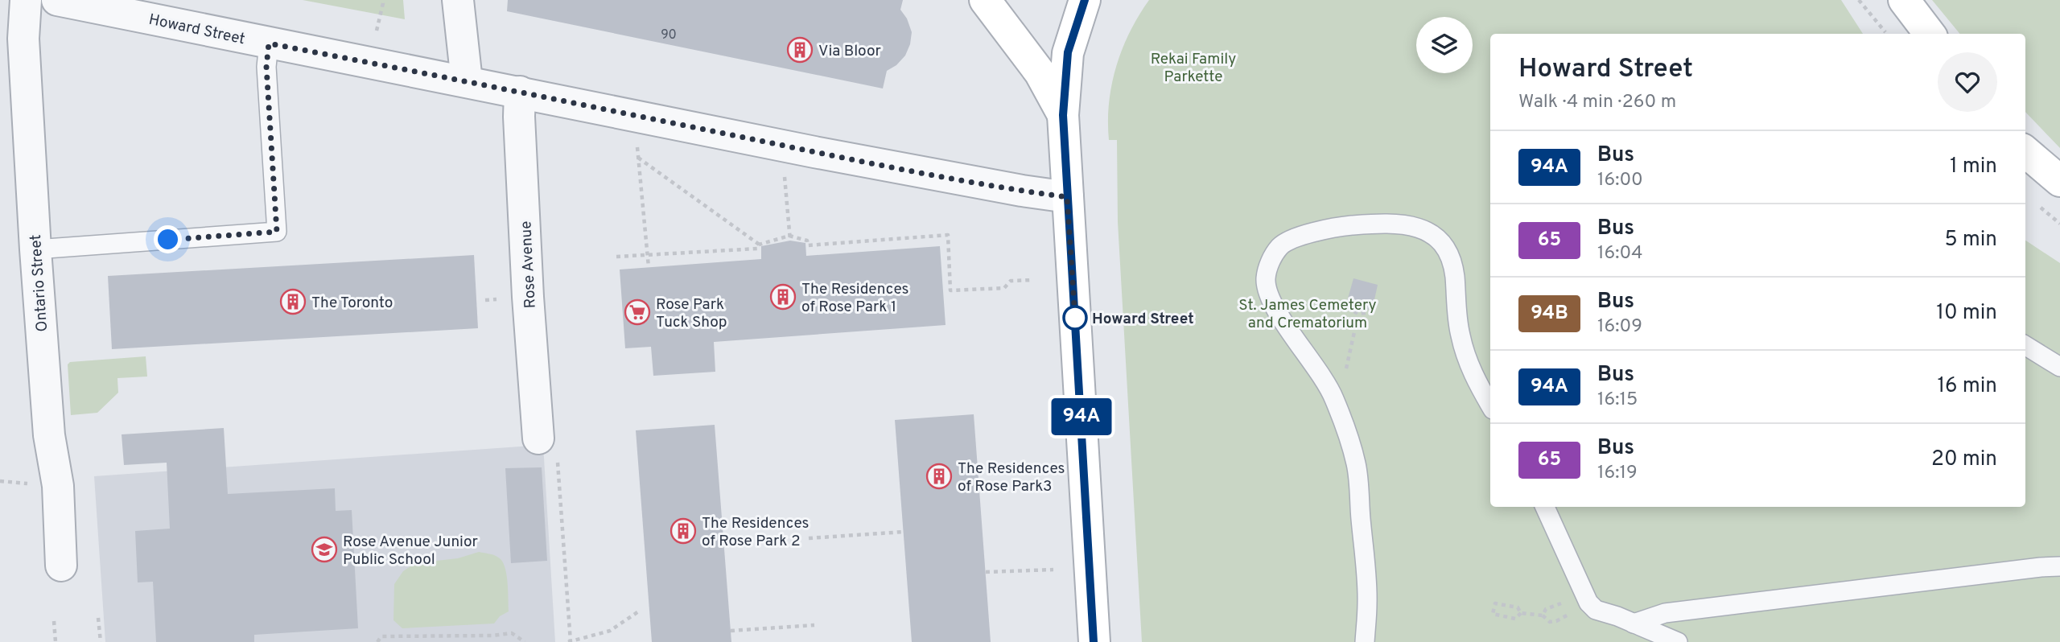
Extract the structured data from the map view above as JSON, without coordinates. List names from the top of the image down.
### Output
{
  "streets": {
    "street": ["Howard Street", "Rose Avenue", "Ontario Street"]
  },
  "crossings": [
    ["Howard Street", "Rose Avenue"]
  ],
  "parks": ["Rekai Family Parkette", "St. James Cemetery and Crematorium"],
  "places": {
    "building": [
      "Via Bloor",
      "The Residences of Rose Park 1",
      "The Toronto",
      "The Residences of Rose Park3",
      "The Residences of Rose Park 2"
    ],
    "supermarket": ["Rose Park Tuck Shop"],
    "other": ["Howard Street"],
    "school or university": ["Rose Avenue Junior Public School"]
  },
  "lines": ["bus line 94A"],
  "house_numbers": ["90"],
  "page": {
    "on_map": "94A",
    "heading": ["Howard Street", "Walk · 4 min · 260 m"],
    "list": [
      {
        "mark": "94A",
        "name": "Bus",
        "note": "16:00",
        "value": "1 min"
      },
      {
        "mark": "65",
        "name": "Bus",
        "note": "16:04",
        "value": "5 min"
      },
      {
        "mark": "94B",
        "name": "Bus",
        "note": "16:09",
        "value": "10 min"
      },
      {
        "mark": "94A",
        "name": "Bus",
        "note": "16:15",
        "value": "16 min"
      },
      {
        "mark": "65",
        "name": "Bus",
        "note": "16:19",
        "value": "20 min"
      }
    ]
  }
}
